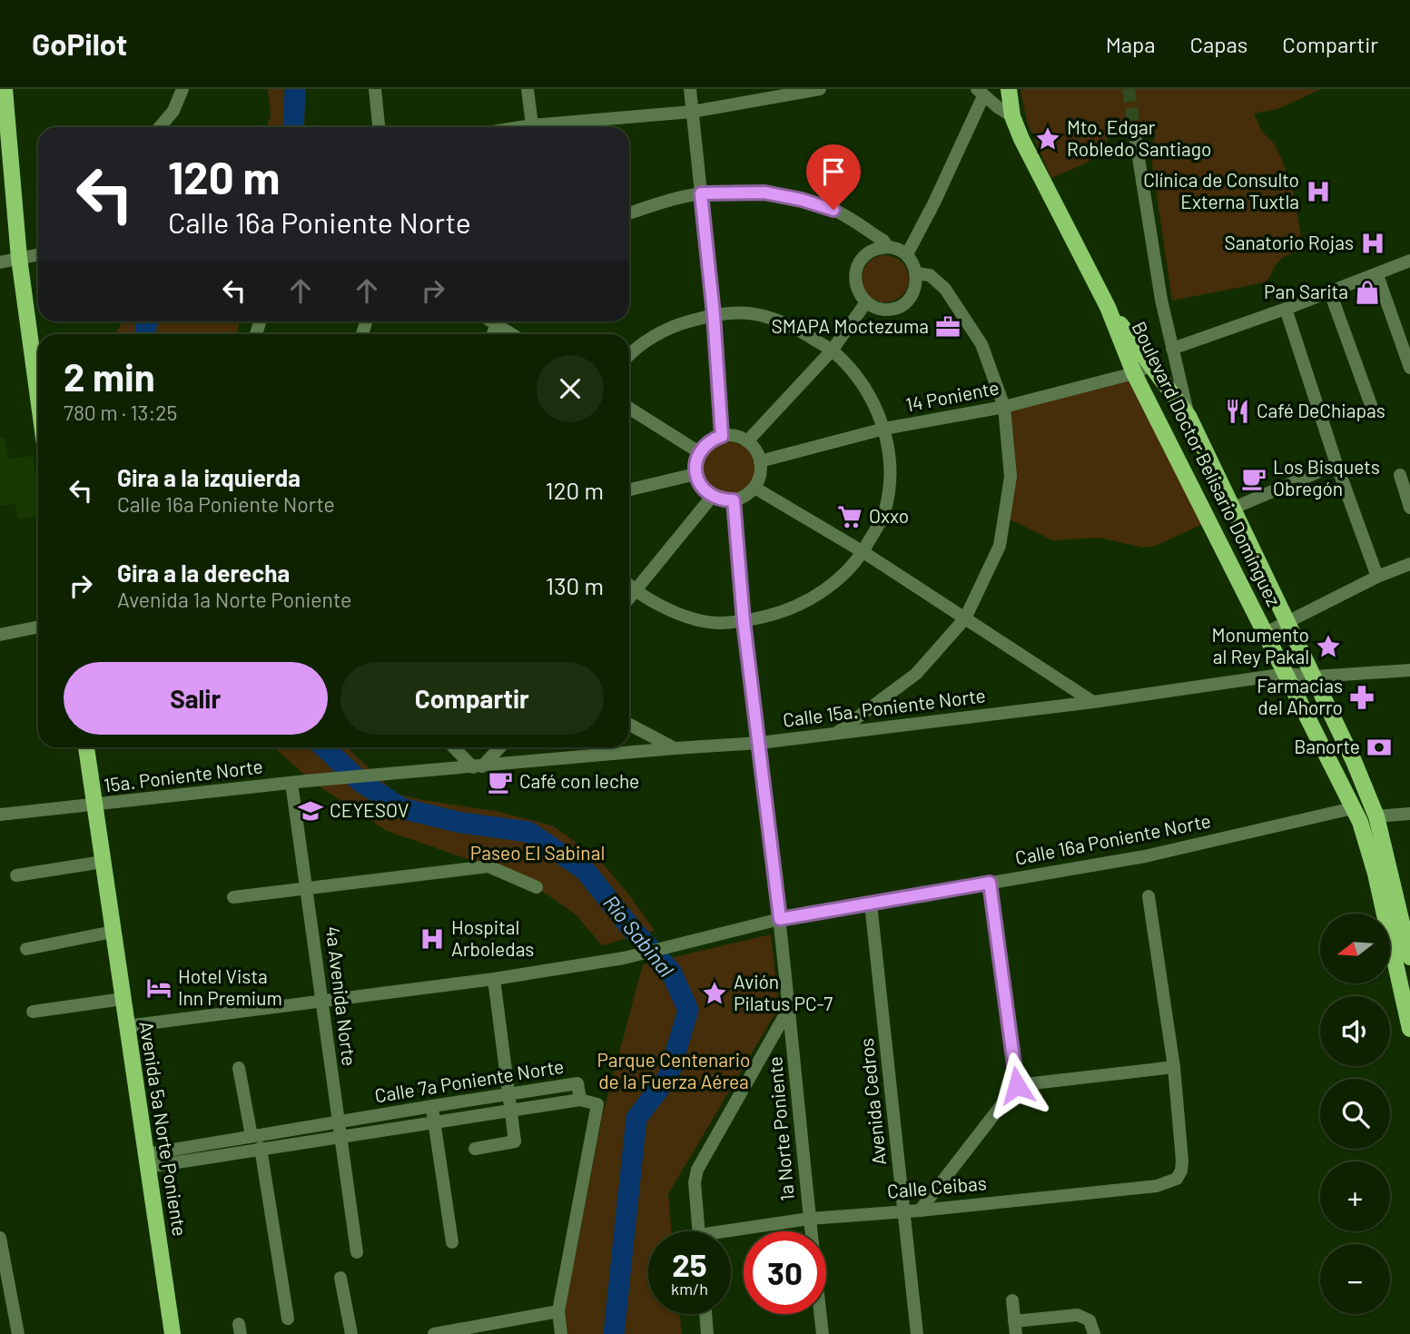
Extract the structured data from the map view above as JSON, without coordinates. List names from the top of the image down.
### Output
{
  "streets": {
    "main road": ["Boulevard Doctor Belisario Domínguez", "Avenida 5a Norte Poniente"],
    "street": [
      "14 Poniente",
      "Calle 15a. Poniente Norte",
      "15a. Poniente Norte",
      "Calle 16a Poniente Norte",
      "4a Avenida Norte",
      "Calle 7a Poniente Norte",
      "Avenida Cedros",
      "1a Norte Poniente",
      "Calle Ceibas"
    ]
  },
  "crossings": [
    ["14 Poniente", "Boulevard Doctor Belisario Domínguez"],
    ["14 Poniente", "1a Norte Poniente"],
    ["Boulevard Doctor Belisario Domínguez", "Calle 15a. Poniente Norte"],
    ["Boulevard Doctor Belisario Domínguez", "Calle 16a Poniente Norte"],
    ["Calle 15a. Poniente Norte", "15a. Poniente Norte"],
    ["Calle 15a. Poniente Norte", "1a Norte Poniente"],
    ["15a. Poniente Norte", "4a Avenida Norte"],
    ["15a. Poniente Norte", "Avenida 5a Norte Poniente"],
    ["Calle 16a Poniente Norte", "4a Avenida Norte"],
    ["Calle 16a Poniente Norte", "Avenida Cedros"],
    ["Calle 16a Poniente Norte", "Avenida 5a Norte Poniente"],
    ["Calle 16a Poniente Norte", "1a Norte Poniente"],
    ["4a Avenida Norte", "Calle 7a Poniente Norte"],
    ["Calle 7a Poniente Norte", "Avenida 5a Norte Poniente"],
    ["Avenida Cedros", "Calle Ceibas"],
    ["1a Norte Poniente", "Calle Ceibas"]
  ],
  "water": ["Río Sabinal"],
  "parks": ["Paseo El Sabinal", "Parque Centenario de la Fuerza Aérea"],
  "places": {
    "place": ["Mto. Edgar Robledo Santiago", "Monumento al Rey Pakal", "Avión Pilatus PC-7"],
    "hospital": ["Clínica de Consulto Externa Tuxtla", "Sanatorio Rojas", "Hospital Arboledas"],
    "shop": ["Pan Sarita"],
    "office": ["SMAPA Moctezuma"],
    "restaurant": ["Café DeChiapas"],
    "cafe": ["Los Bisquets Obregón", "Café con leche"],
    "supermarket": ["Oxxo"],
    "pharmacy": ["Farmacias del Ahorro"],
    "bank": ["Banorte"],
    "school or university": ["CEYESOV"],
    "hotel": ["Hotel Vista Inn Premium"]
  },
  "north": "left",
  "page": {
    "header": "GoPilot",
    "nav": ["Mapa", "Capas", "Compartir"],
    "turn": ["120 m", "Calle 16a Poniente Norte"],
    "heading": ["2 min", "780 m · 13:25"],
    "list": [
      {
        "name": "Gira a la izquierda",
        "note": "Calle 16a Poniente Norte",
        "value": "120 m"
      },
      {
        "name": "Gira a la derecha",
        "note": "Avenida 1a Norte Poniente",
        "value": "130 m"
      }
    ],
    "buttons": ["Salir", "Compartir"],
    "map_buttons": ["+", "−"],
    "speed": "25 km/h",
    "limit": "30"
  }
}
